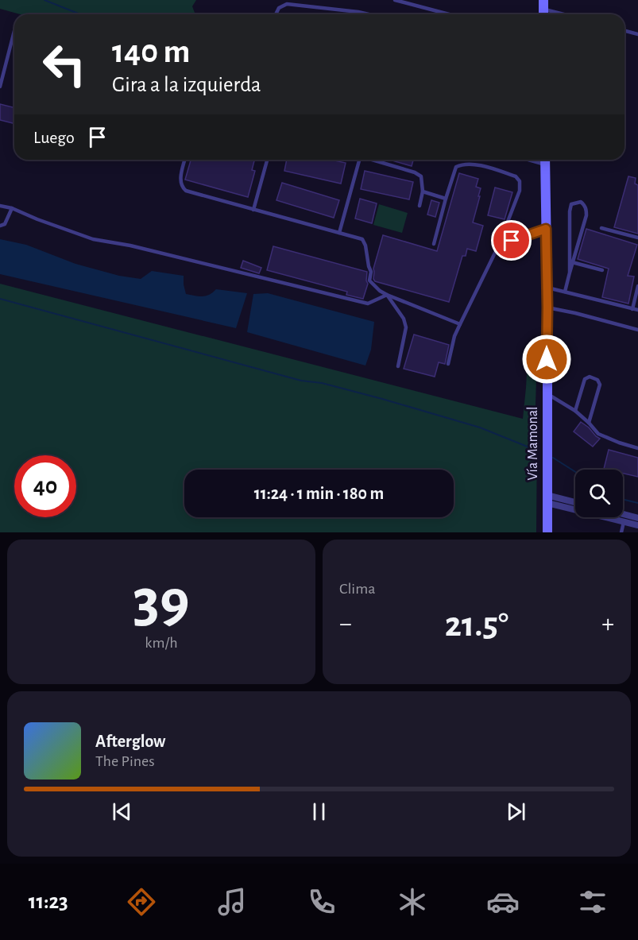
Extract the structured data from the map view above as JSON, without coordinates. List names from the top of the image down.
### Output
{
  "streets": {
    "street": ["Vía Mamonal"]
  },
  "page": {
    "turn": ["140 m", "Gira a la izquierda"],
    "then": "Luego",
    "limit": "40",
    "trip": "11:24 · 1 min · 180 m",
    "tile": [
      ["39", "km/h"],
      "Clima"
    ],
    "heat": ["−", "21.5°", "+"],
    "song": ["Afterglow", "The Pines"],
    "tabs": "11:23"
  }
}
